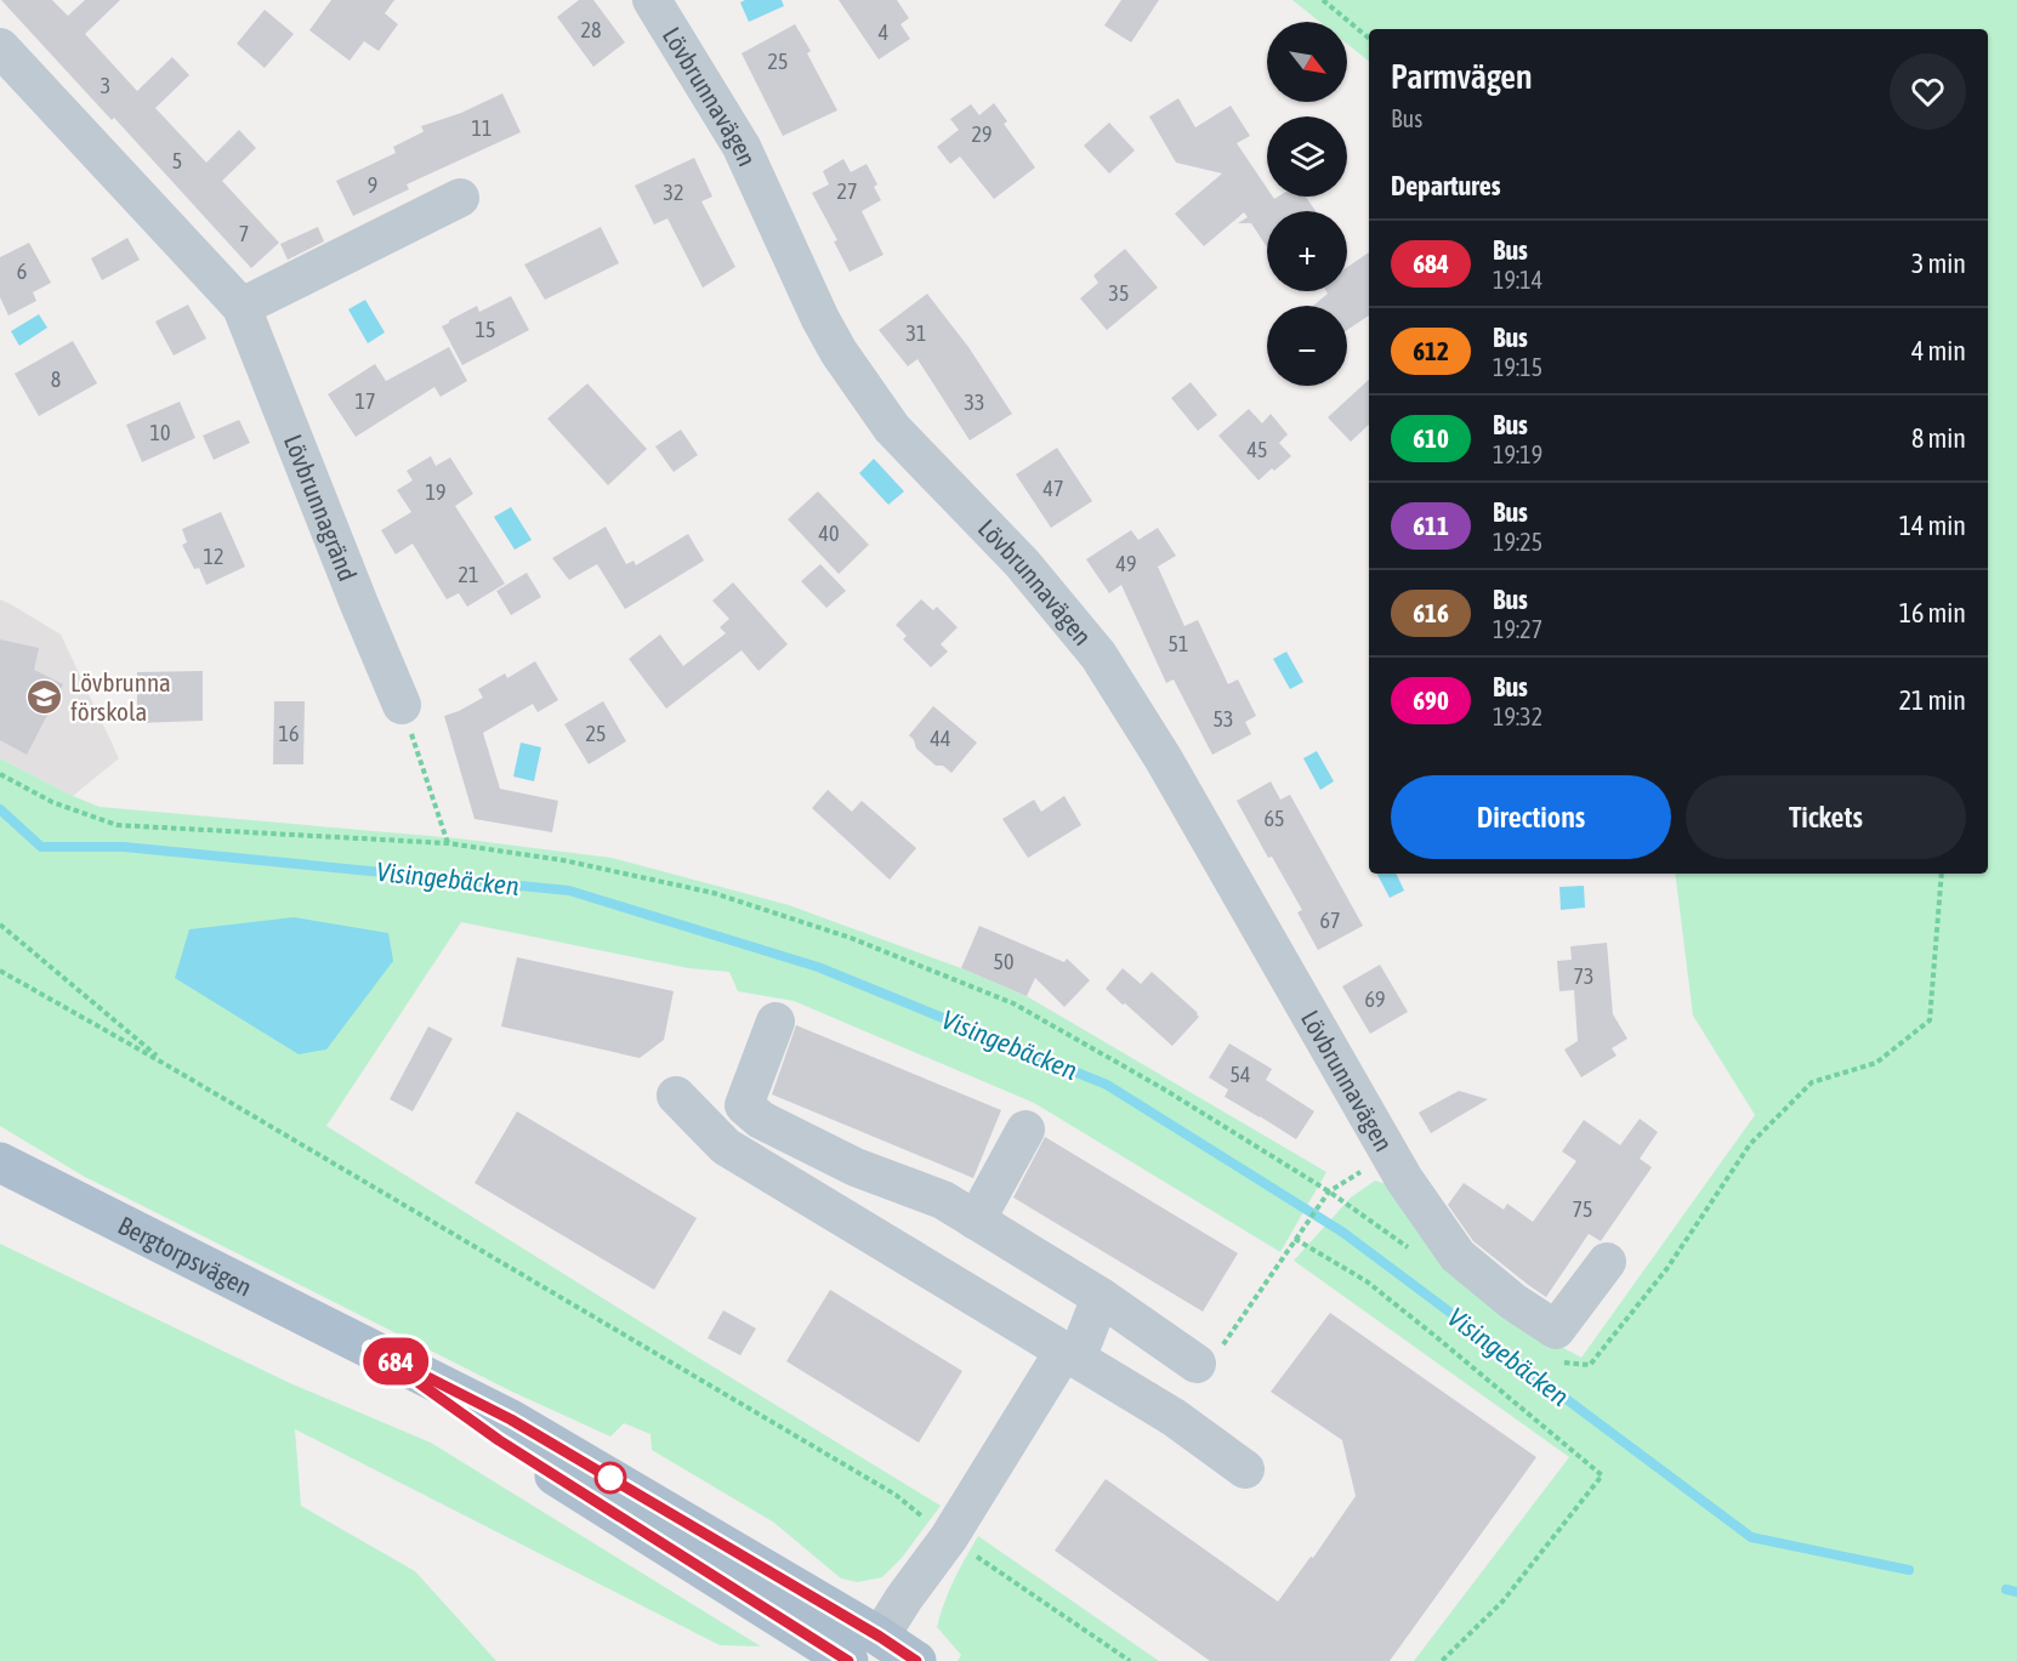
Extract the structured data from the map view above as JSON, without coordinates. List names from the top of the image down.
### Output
{
  "streets": {
    "main road": ["Bergtorpsvägen"],
    "street": ["Lövbrunnavägen", "Lövbrunnagränd"]
  },
  "water": ["Visingebäcken"],
  "places": {
    "school or university": ["Lövbrunna förskola"]
  },
  "lines": ["bus line 684"],
  "house_numbers": [
    "28",
    "4",
    "25",
    "3",
    "11",
    "29",
    "5",
    "9",
    "27",
    "32",
    "7",
    "6",
    "35",
    "15",
    "31",
    "8",
    "17",
    "33",
    "10",
    "45",
    "47",
    "19",
    "40",
    "12",
    "49",
    "21",
    "51",
    "53",
    "16",
    "25",
    "44",
    "65",
    "67",
    "50",
    "73",
    "69",
    "54",
    "75"
  ],
  "north": "bottom right",
  "page": {
    "on_map": "684",
    "map_buttons": ["+", "−"],
    "heading": [
      ["Parmvägen", "Bus"],
      "Departures"
    ],
    "list": [
      {
        "mark": "684",
        "name": "Bus",
        "note": "19:14",
        "value": "3 min"
      },
      {
        "mark": "612",
        "name": "Bus",
        "note": "19:15",
        "value": "4 min"
      },
      {
        "mark": "610",
        "name": "Bus",
        "note": "19:19",
        "value": "8 min"
      },
      {
        "mark": "611",
        "name": "Bus",
        "note": "19:25",
        "value": "14 min"
      },
      {
        "mark": "616",
        "name": "Bus",
        "note": "19:27",
        "value": "16 min"
      },
      {
        "mark": "690",
        "name": "Bus",
        "note": "19:32",
        "value": "21 min"
      }
    ],
    "buttons": ["Directions", "Tickets"]
  }
}
